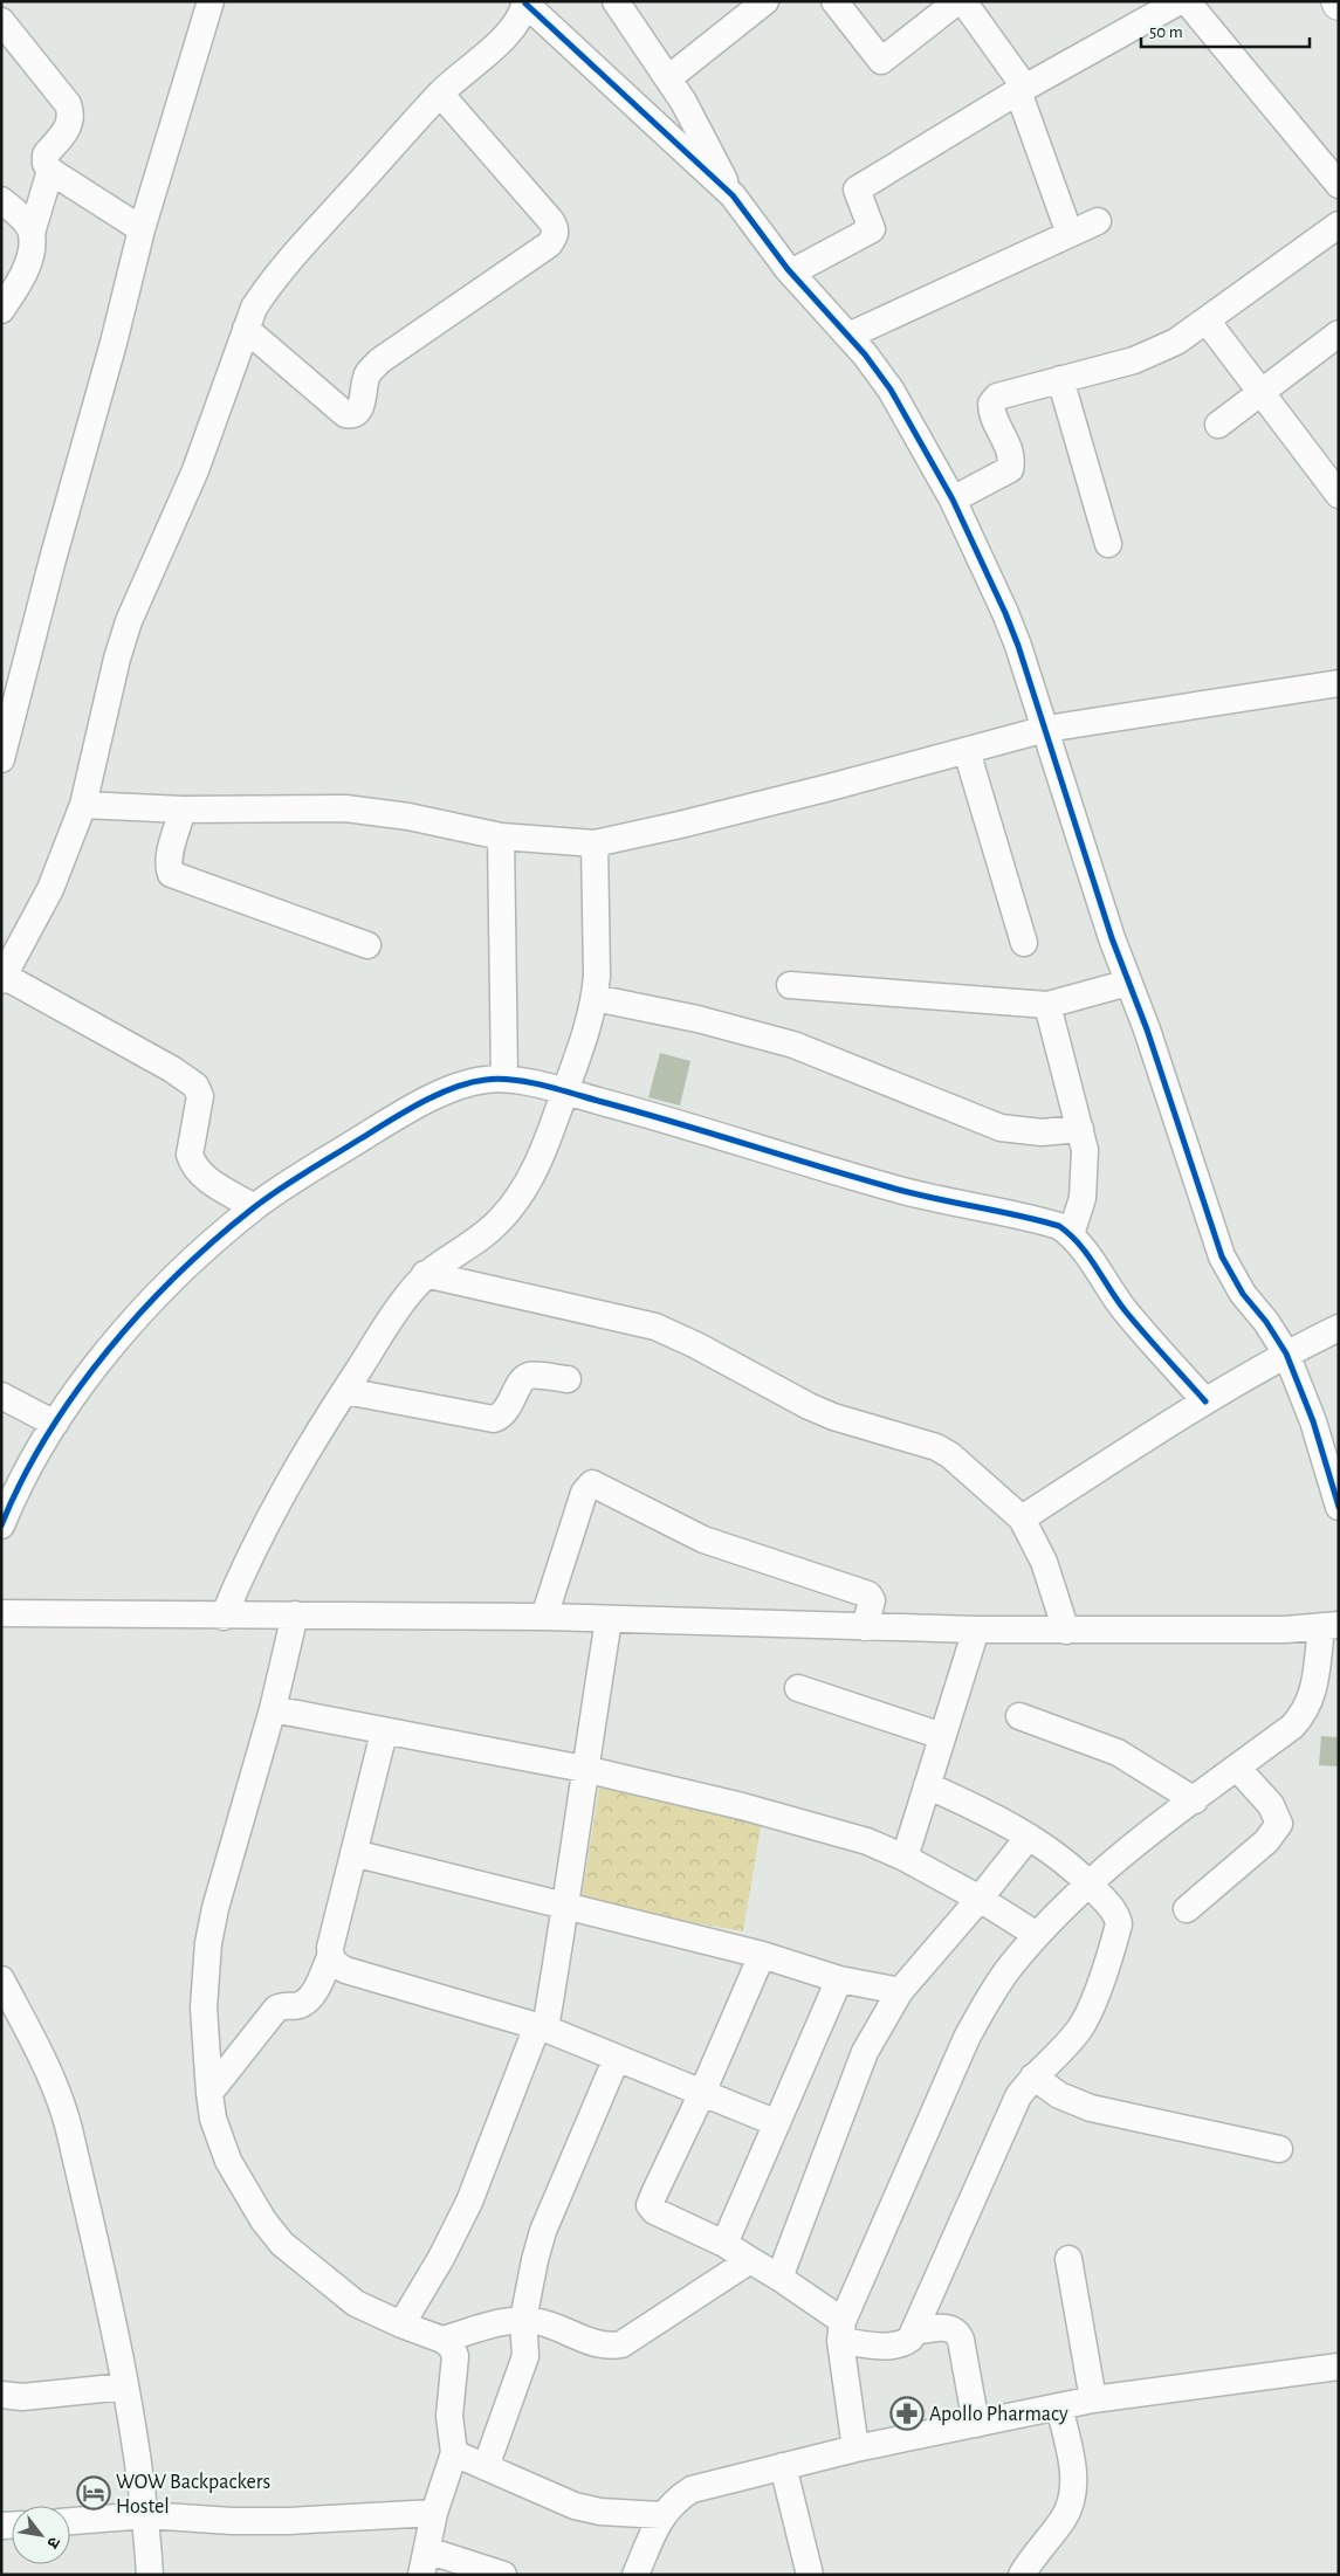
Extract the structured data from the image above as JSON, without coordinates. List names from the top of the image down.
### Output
{
  "places": {
    "pharmacy": ["Apollo Pharmacy"],
    "hotel": ["WOW Backpackers Hostel"]
  },
  "scale_bar": "50 m",
  "north": "bottom right"
}
